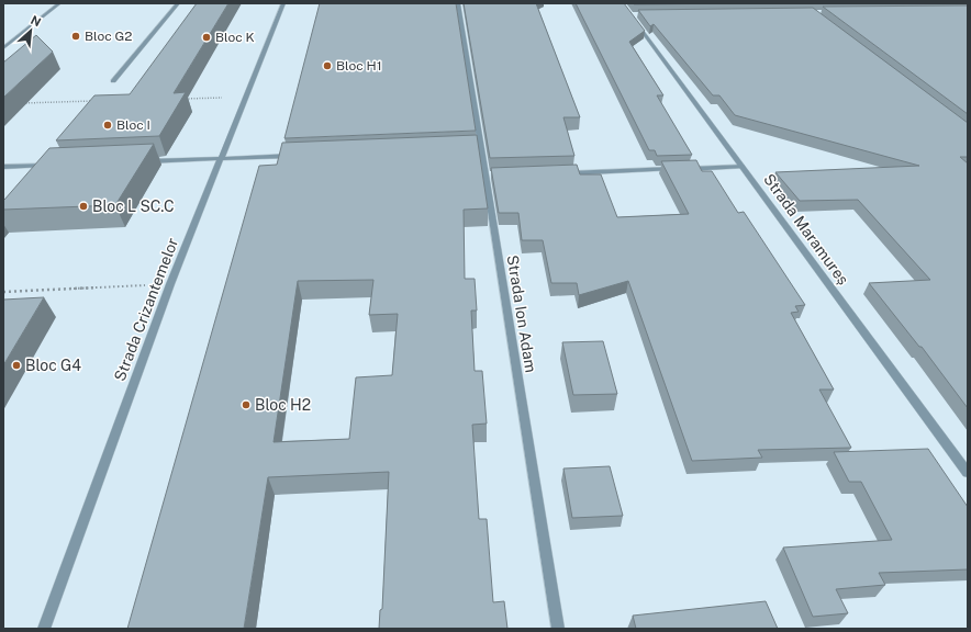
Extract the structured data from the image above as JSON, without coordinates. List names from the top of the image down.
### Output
{
  "streets": {
    "street": ["Strada Maramureș", "Strada Crizantemelor", "Strada Ion Adam"]
  },
  "places": [
    "Bloc G2",
    "Bloc K",
    "Bloc H1",
    "Bloc I",
    "Bloc L SC.C",
    "Bloc G4",
    "Bloc H2"
  ],
  "north": "top right"
}
